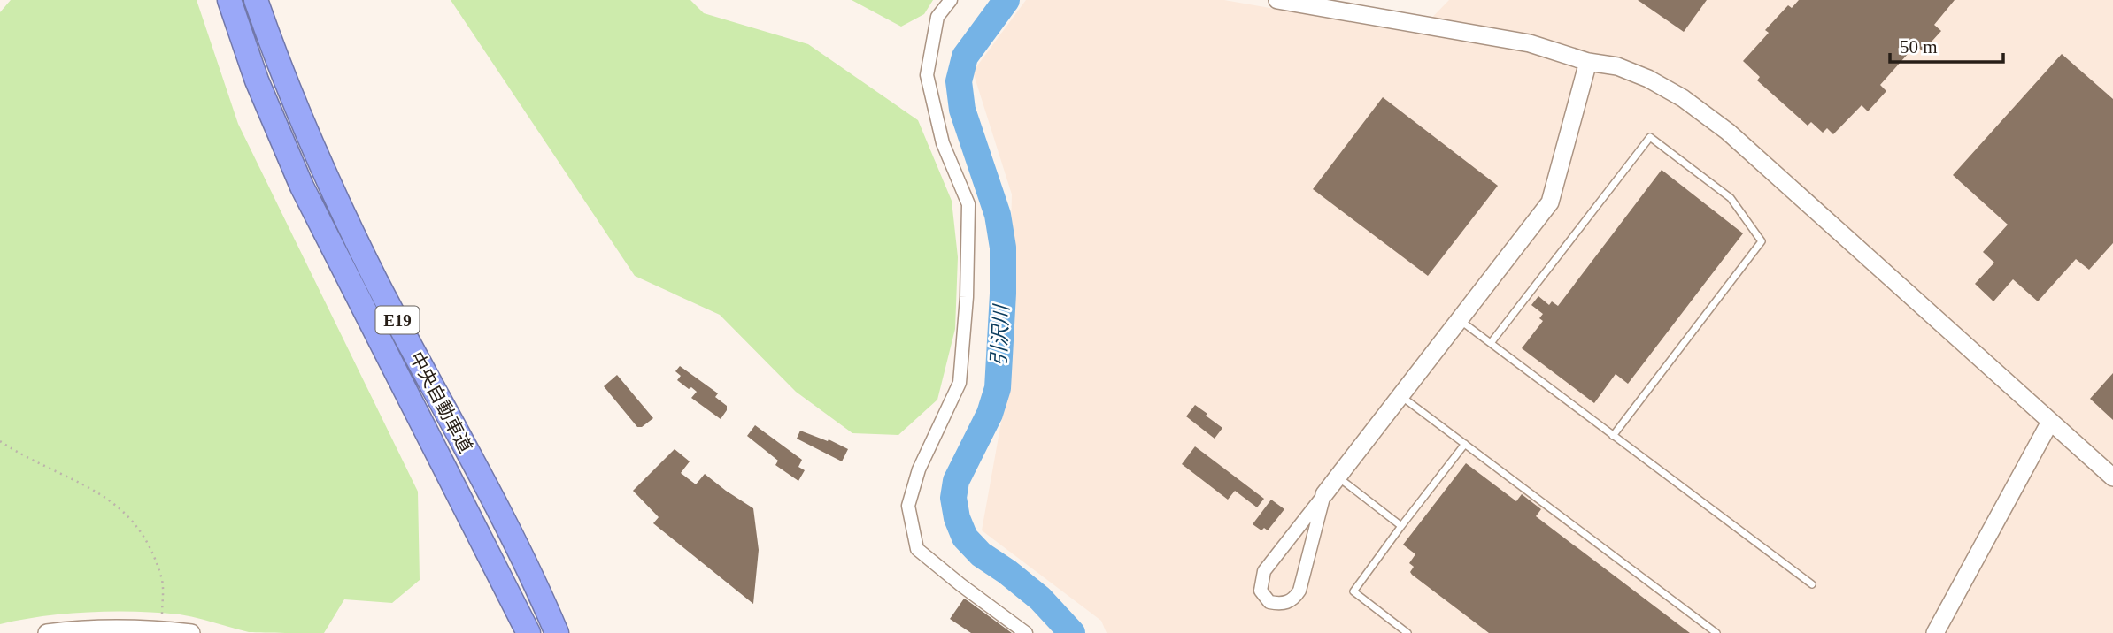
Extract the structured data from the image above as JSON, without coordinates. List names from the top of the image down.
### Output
{
  "streets": {
    "highway": ["E19", "中央自動車道"]
  },
  "water": ["引沢川"],
  "scale_bar": "50 m"
}
